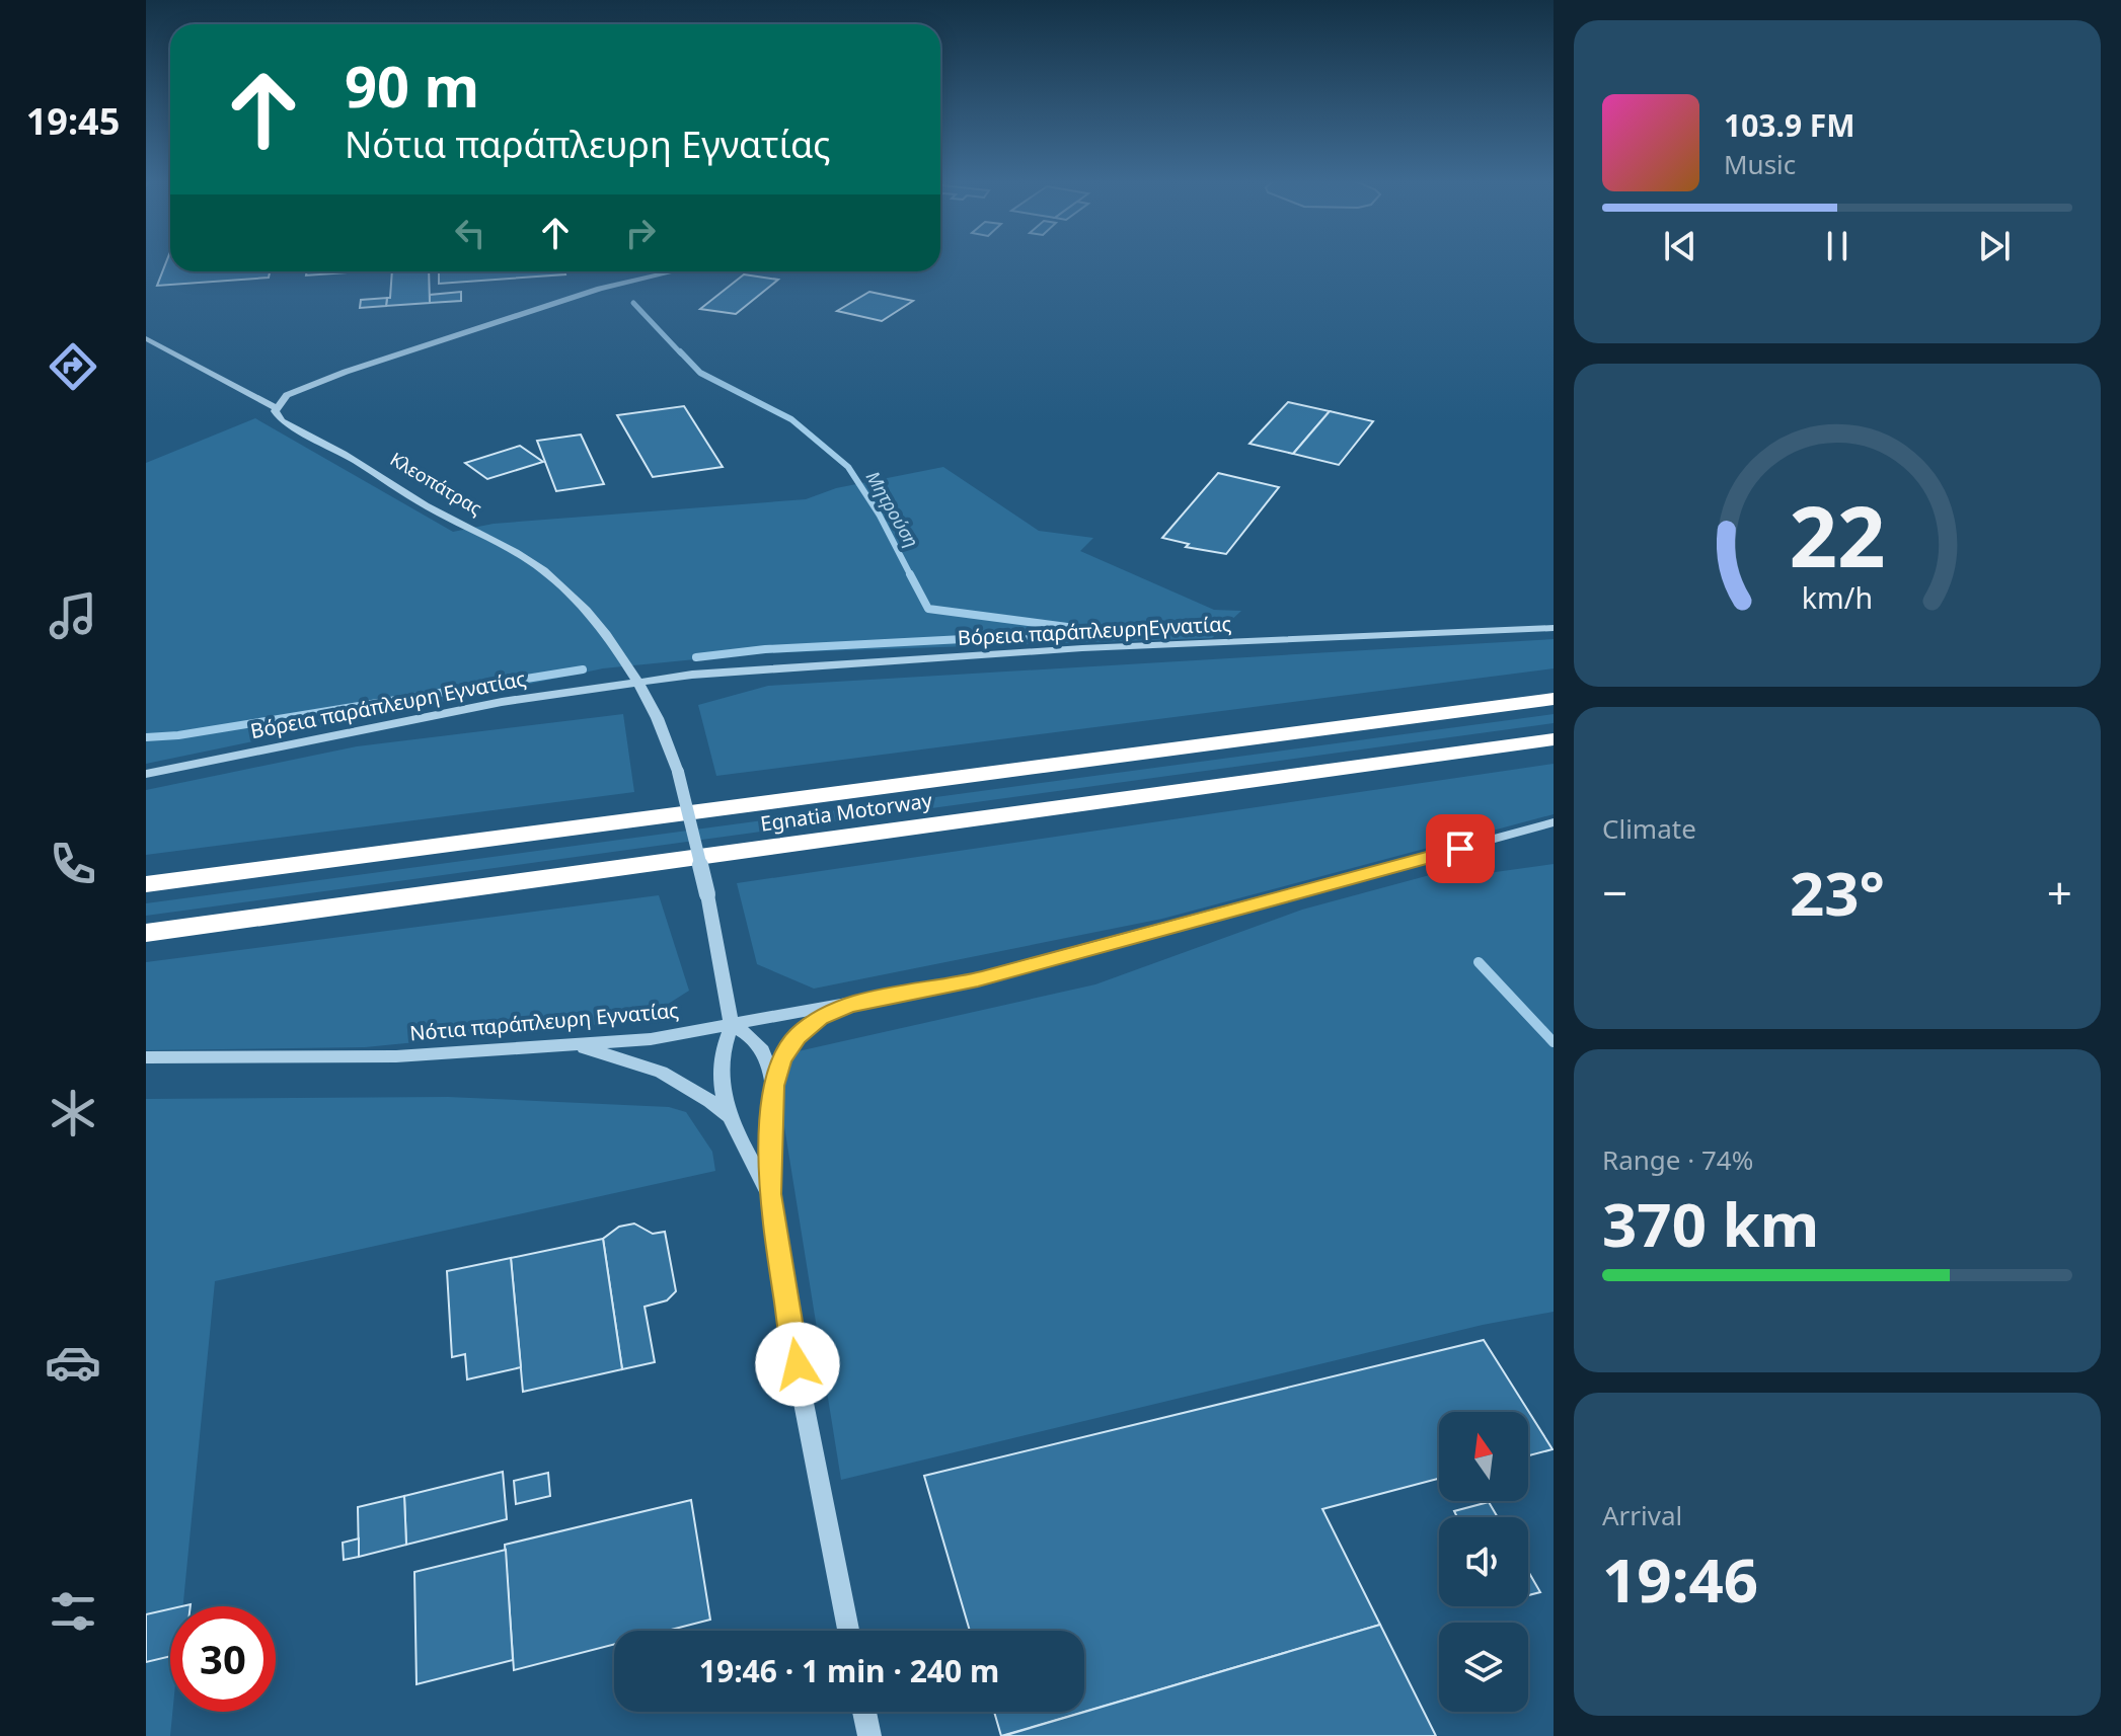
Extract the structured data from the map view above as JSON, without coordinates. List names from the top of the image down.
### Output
{
  "streets": {
    "highway": ["Egnatia Motorway"],
    "street": [
      "Κλεοπάτρας",
      "Βόρεια παράπλευρηΕγνατίας",
      "Βόρεια παράπλευρη Εγνατίας",
      "Νότια παράπλευρη Εγνατίας"
    ]
  },
  "crossings": [
    ["Κλεοπάτρας", "Βόρεια παράπλευρηΕγνατίας"],
    ["Κλεοπάτρας", "Βόρεια παράπλευρη Εγνατίας"],
    ["Κλεοπάτρας", "Νότια παράπλευρη Εγνατίας"],
    ["Βόρεια παράπλευρηΕγνατίας", "Βόρεια παράπλευρη Εγνατίας"]
  ],
  "water": ["Μητρούση"],
  "north": "top",
  "page": {
    "tabs": "19:45",
    "turn": ["90 m", "Νότια παράπλευρη Εγνατίας"],
    "song": ["103.9 FM", "Music"],
    "tile": [
      "Climate",
      ["Range · 74%", "370 km"],
      ["Arrival", "19:46"]
    ],
    "heat": ["−", "23°", "+"],
    "limit": "30",
    "trip": "19:46 · 1 min · 240 m",
    "gauge": ["22", "km/h"]
  }
}
